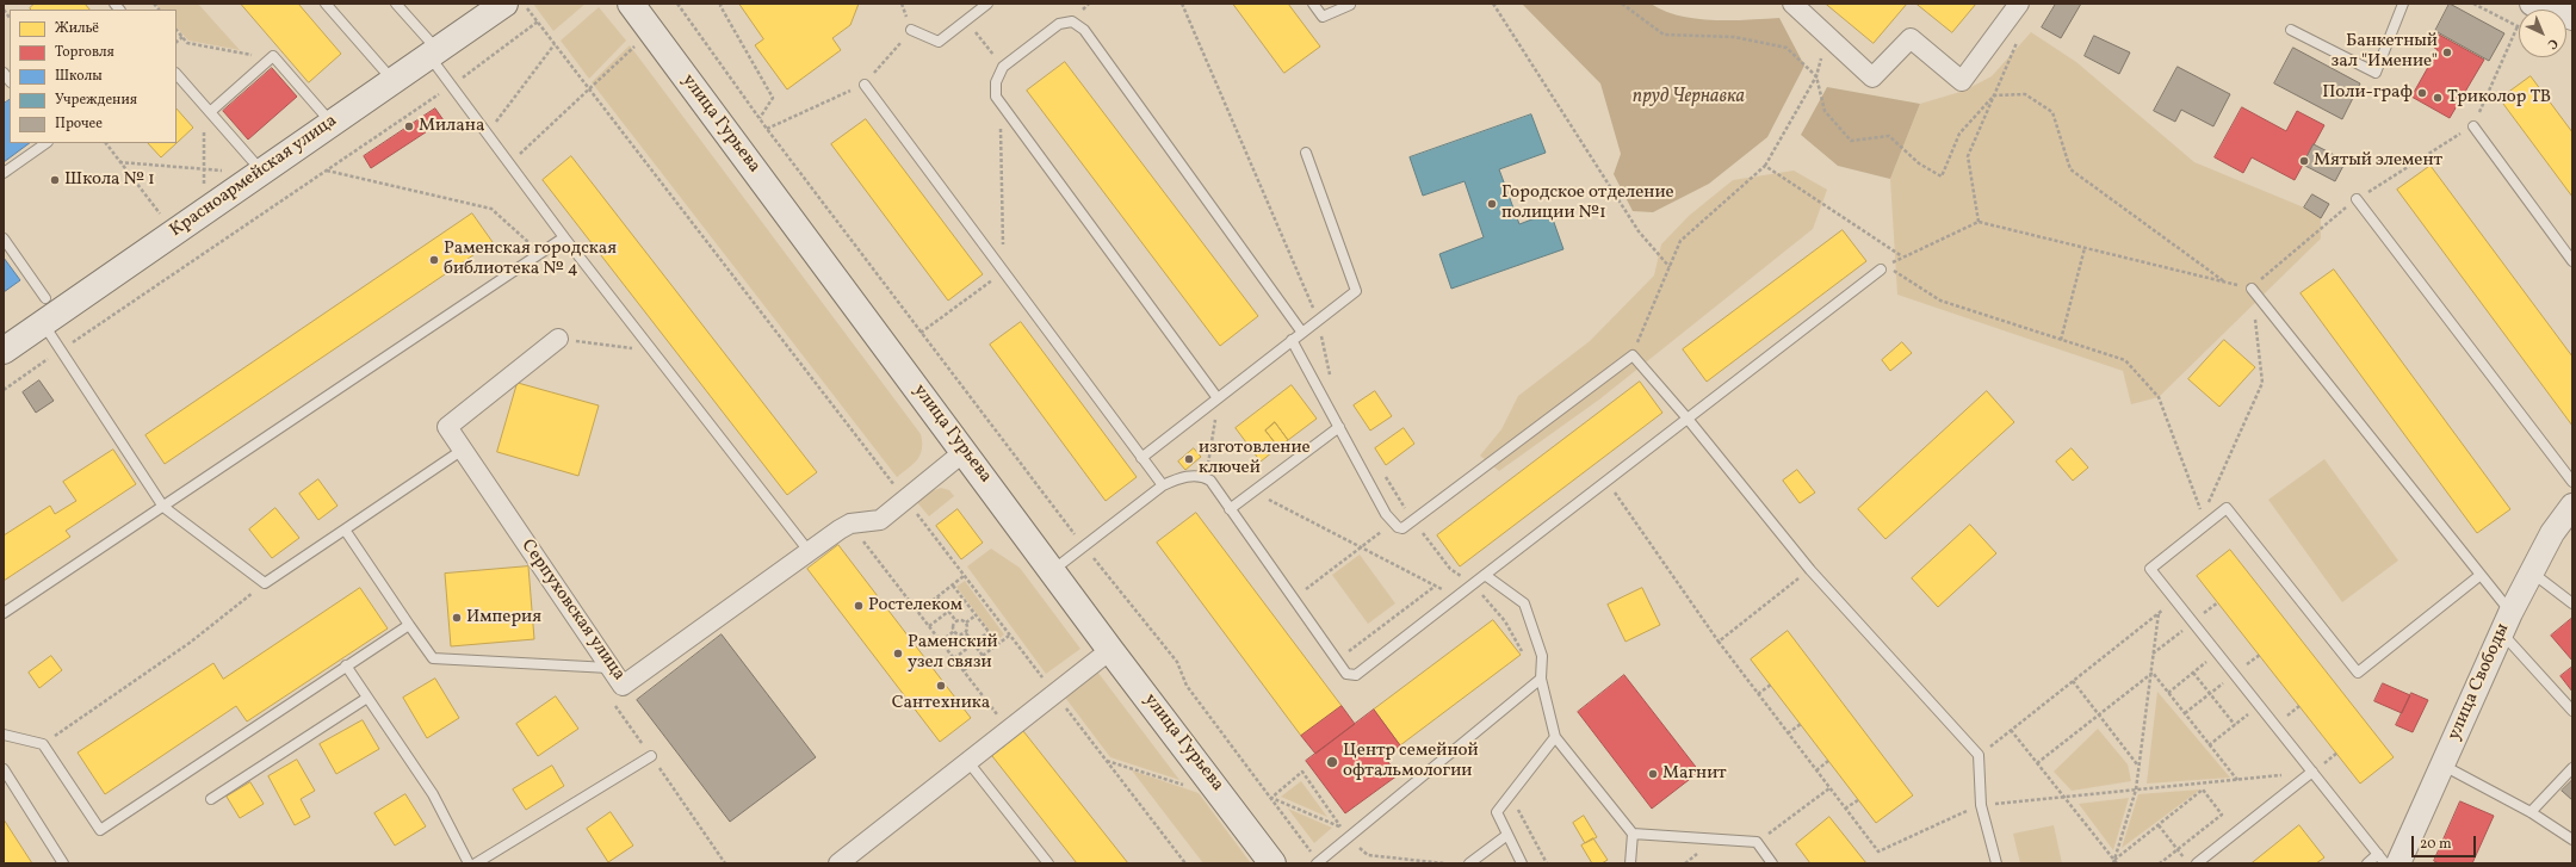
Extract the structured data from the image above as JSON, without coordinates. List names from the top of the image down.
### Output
{
  "streets": {
    "main road": ["улица Гурьева", "Красноармейская улица"],
    "street": ["Серпуховская улица", "улица Свободы"]
  },
  "crossings": [
    ["улица Гурьева", "Серпуховская улица"]
  ],
  "water": ["пруд Чернавка"],
  "places": [
    "Банкетный зал \"Имение\"",
    "Поли-граф",
    "Триколор ТВ",
    "Милана",
    "Мятый элемент",
    "Школа № 1",
    "Городское отделение полиции №1",
    "Раменская городская библиотека № 4",
    "изготовление ключей",
    "Ростелеком",
    "Империя",
    "Раменский узел связи",
    "Сантехника",
    "Центр семейной офтальмологии",
    "Магнит"
  ],
  "legend": [
    "Жильё",
    "Торговля",
    "Школы",
    "Учреждения",
    "Прочее"
  ],
  "scale_bar": "20 m",
  "north": "bottom right"
}
